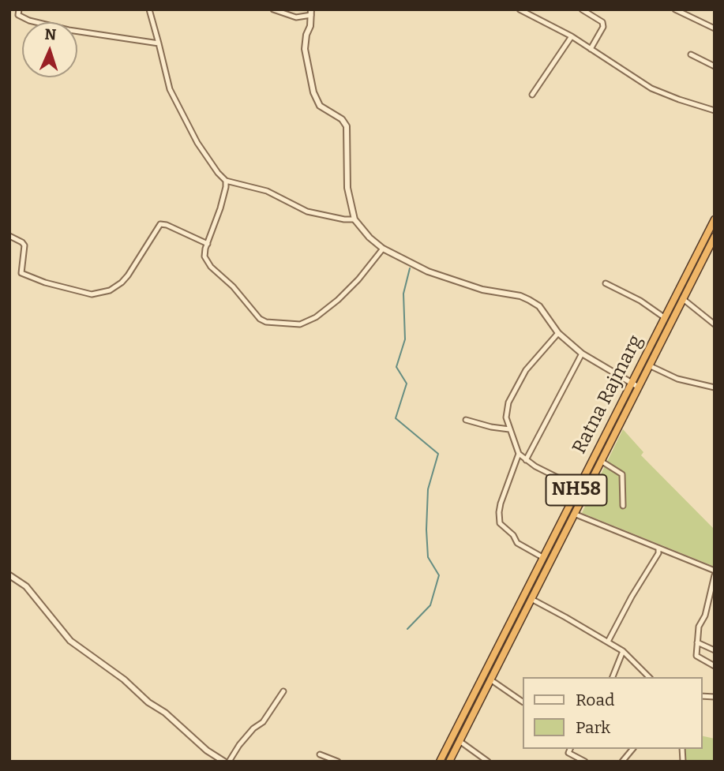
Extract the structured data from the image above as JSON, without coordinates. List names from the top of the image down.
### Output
{
  "streets": {
    "highway": ["Ratna Rajmarg", "NH58"]
  },
  "legend": ["Road", "Park"],
  "north": "top"
}
